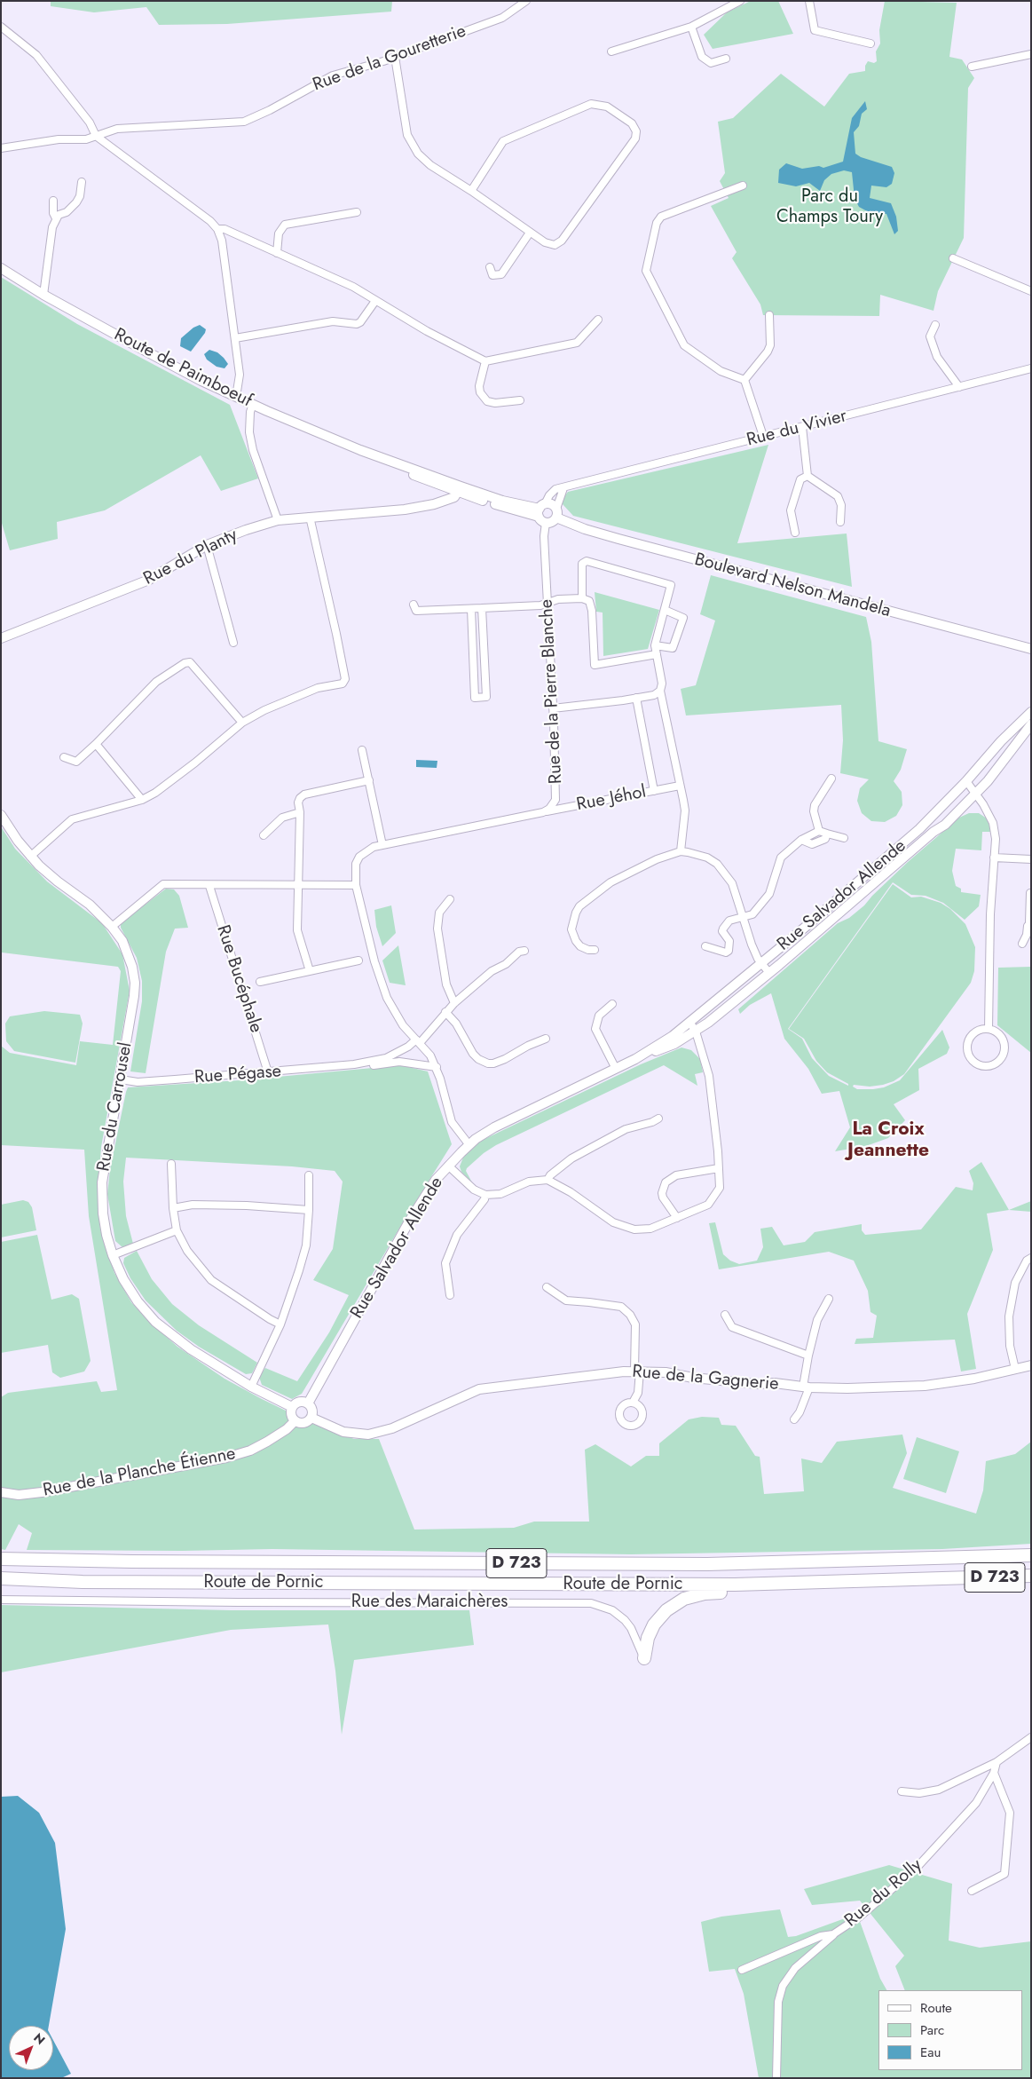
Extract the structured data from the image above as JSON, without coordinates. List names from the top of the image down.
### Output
{
  "streets": {
    "highway": ["D 723", "Route de Pornic"],
    "street": [
      "Rue de la Gouretterie",
      "Route de Paimboeuf",
      "Rue du Vivier",
      "Rue du Planty",
      "Boulevard Nelson Mandela",
      "Rue de la Pierre Blanche",
      "Rue Jéhol",
      "Rue Salvador Allende",
      "Rue Bucéphale",
      "Rue Pégase",
      "Rue du Carrousel",
      "Rue de la Gagnerie",
      "Rue de la Planche Étienne",
      "Rue des Maraichères",
      "Rue du Rolly"
    ]
  },
  "crossings": [
    ["Route de Paimboeuf", "Rue du Vivier"],
    ["Route de Paimboeuf", "Rue du Planty"],
    ["Route de Paimboeuf", "Boulevard Nelson Mandela"],
    ["Route de Paimboeuf", "Rue de la Pierre Blanche"],
    ["Rue du Vivier", "Boulevard Nelson Mandela"],
    ["Rue du Vivier", "Rue de la Pierre Blanche"],
    ["Boulevard Nelson Mandela", "Rue de la Pierre Blanche"],
    ["Rue de la Pierre Blanche", "Rue Jéhol"],
    ["Rue Salvador Allende", "Rue du Carrousel"],
    ["Rue Salvador Allende", "Rue de la Gagnerie"],
    ["Rue Salvador Allende", "Rue de la Planche Étienne"],
    ["Rue Bucéphale", "Rue Pégase"],
    ["Rue Pégase", "Rue du Carrousel"],
    ["Rue du Carrousel", "Rue de la Gagnerie"],
    ["Rue du Carrousel", "Rue de la Planche Étienne"],
    ["Rue de la Gagnerie", "Rue de la Planche Étienne"]
  ],
  "districts": ["La Croix Jeannette"],
  "parks": ["Parc du Champs Toury"],
  "legend": ["Route", "Parc", "Eau"],
  "north": "top right"
}
